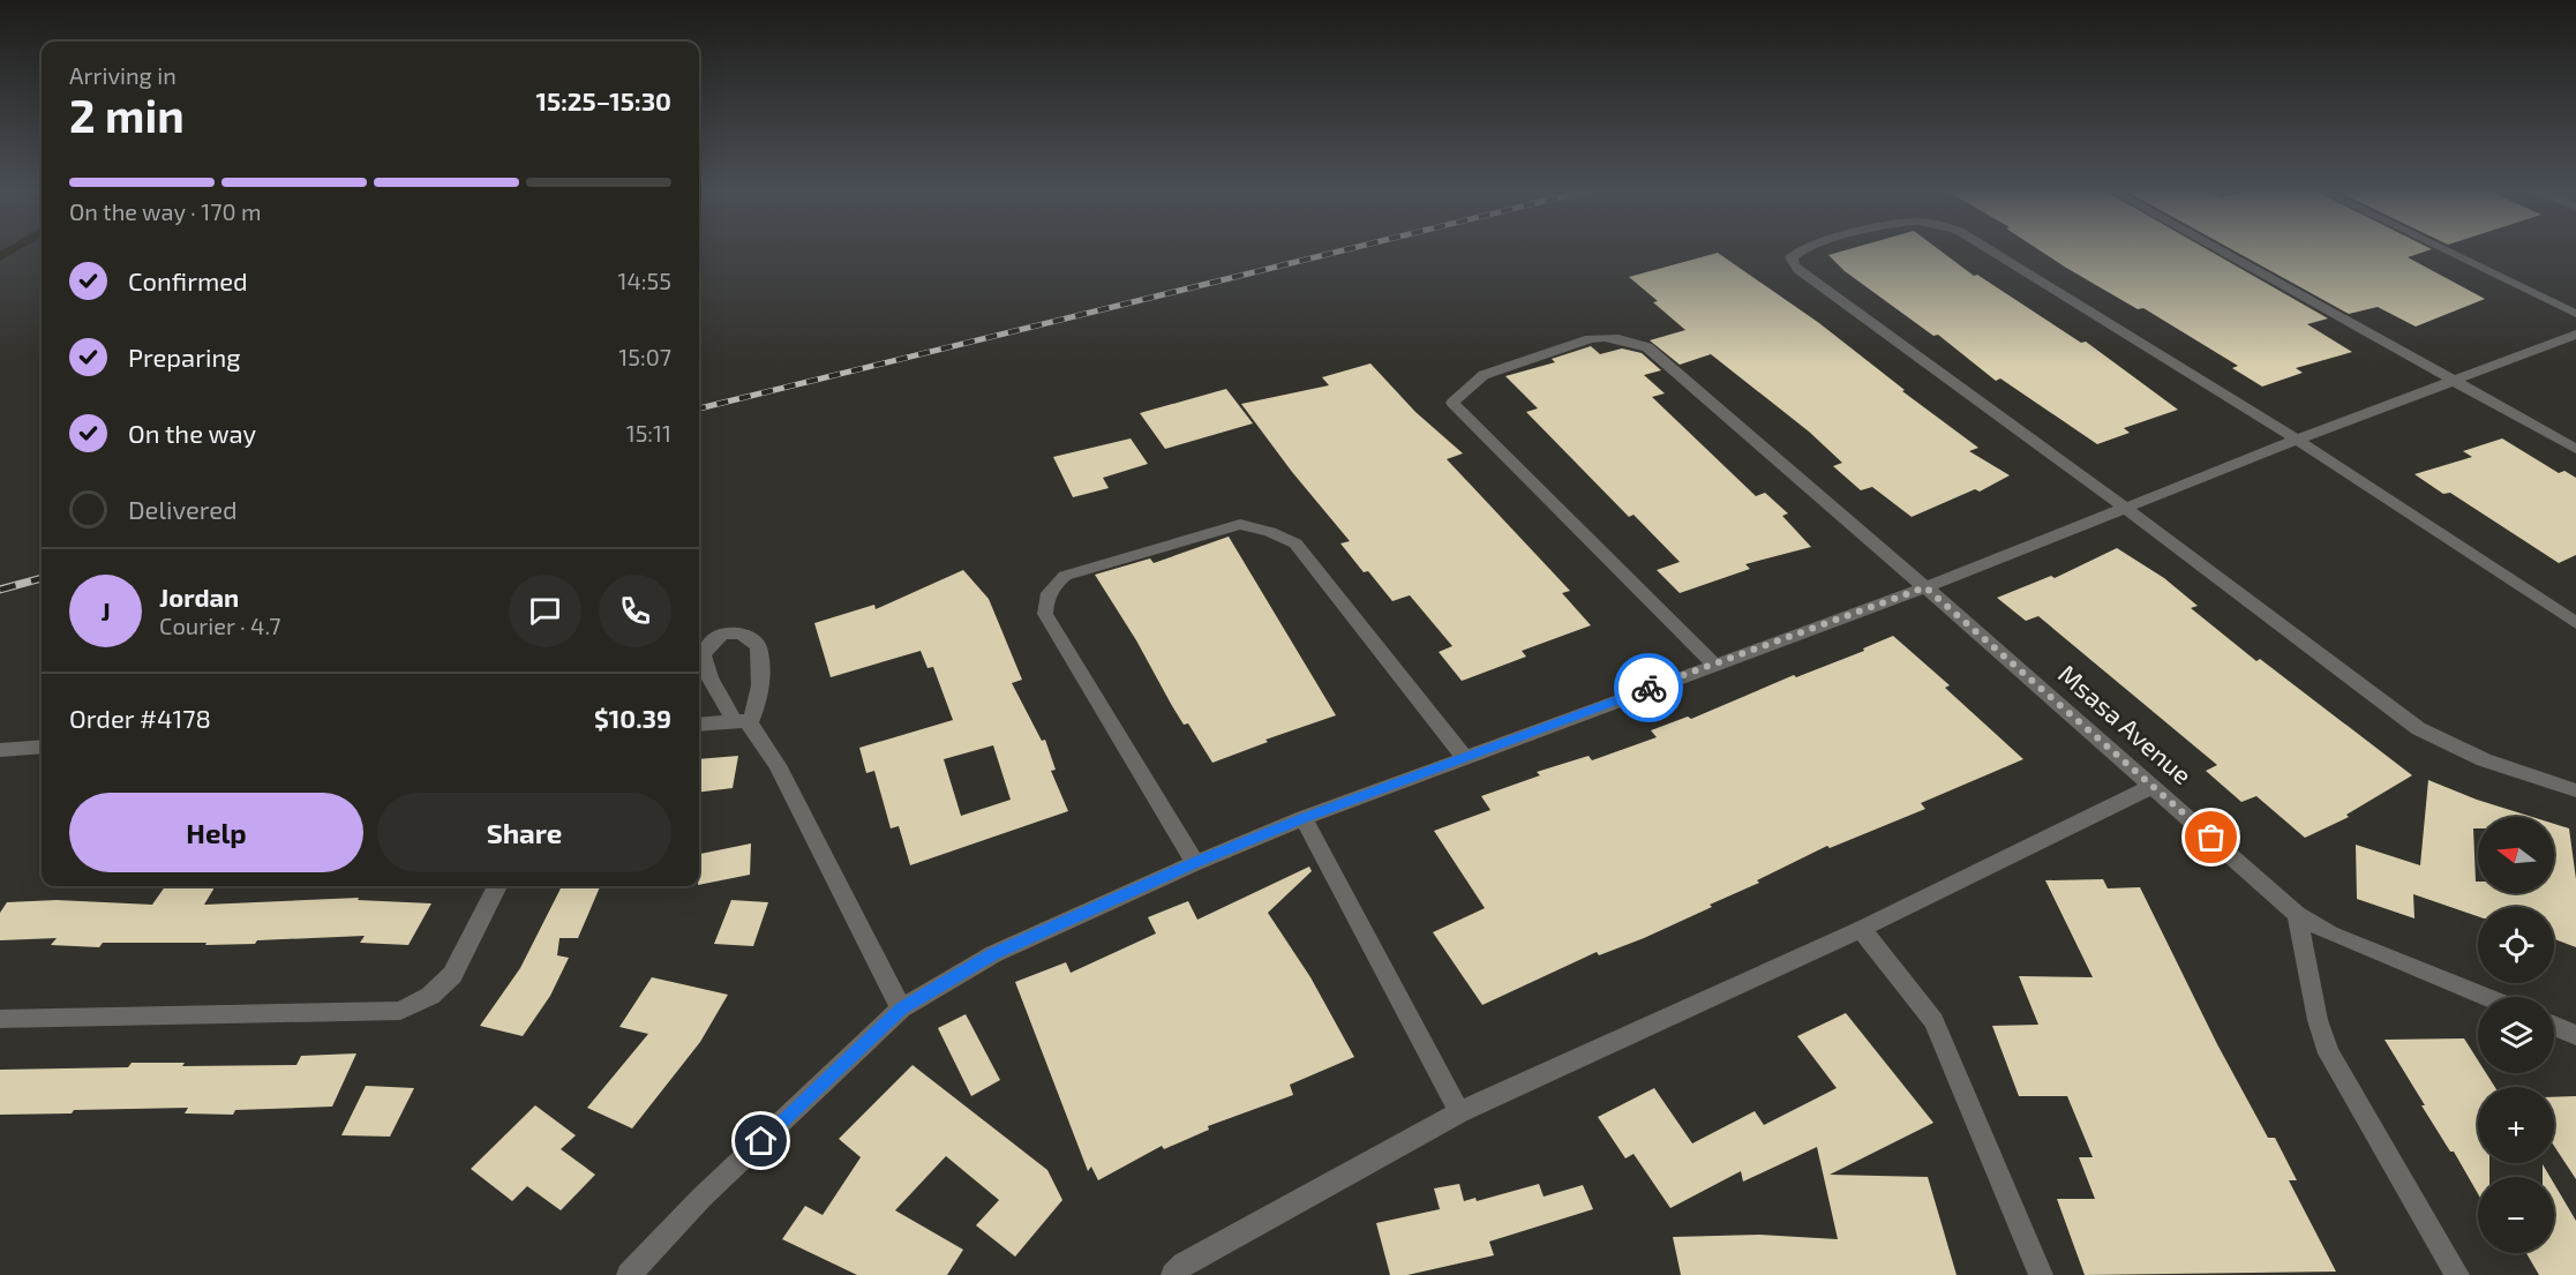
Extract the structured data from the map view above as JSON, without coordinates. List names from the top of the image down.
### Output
{
  "streets": {
    "street": ["Msasa Avenue"]
  },
  "north": "left",
  "page": {
    "heading": ["2 min", "Arriving in", "15:25–15:30"],
    "panel": [
      "Jordan",
      "Courier · 4.7",
      "Order #4178",
      "$10.39"
    ],
    "bar": "On the way · 170 m",
    "list": [
      ["Confirmed", "14:55"],
      ["Preparing", "15:07"],
      ["On the way", "15:11"],
      "Delivered"
    ],
    "round": "J",
    "buttons": ["Help", "Share"],
    "map_buttons": ["+", "−"]
  }
}
